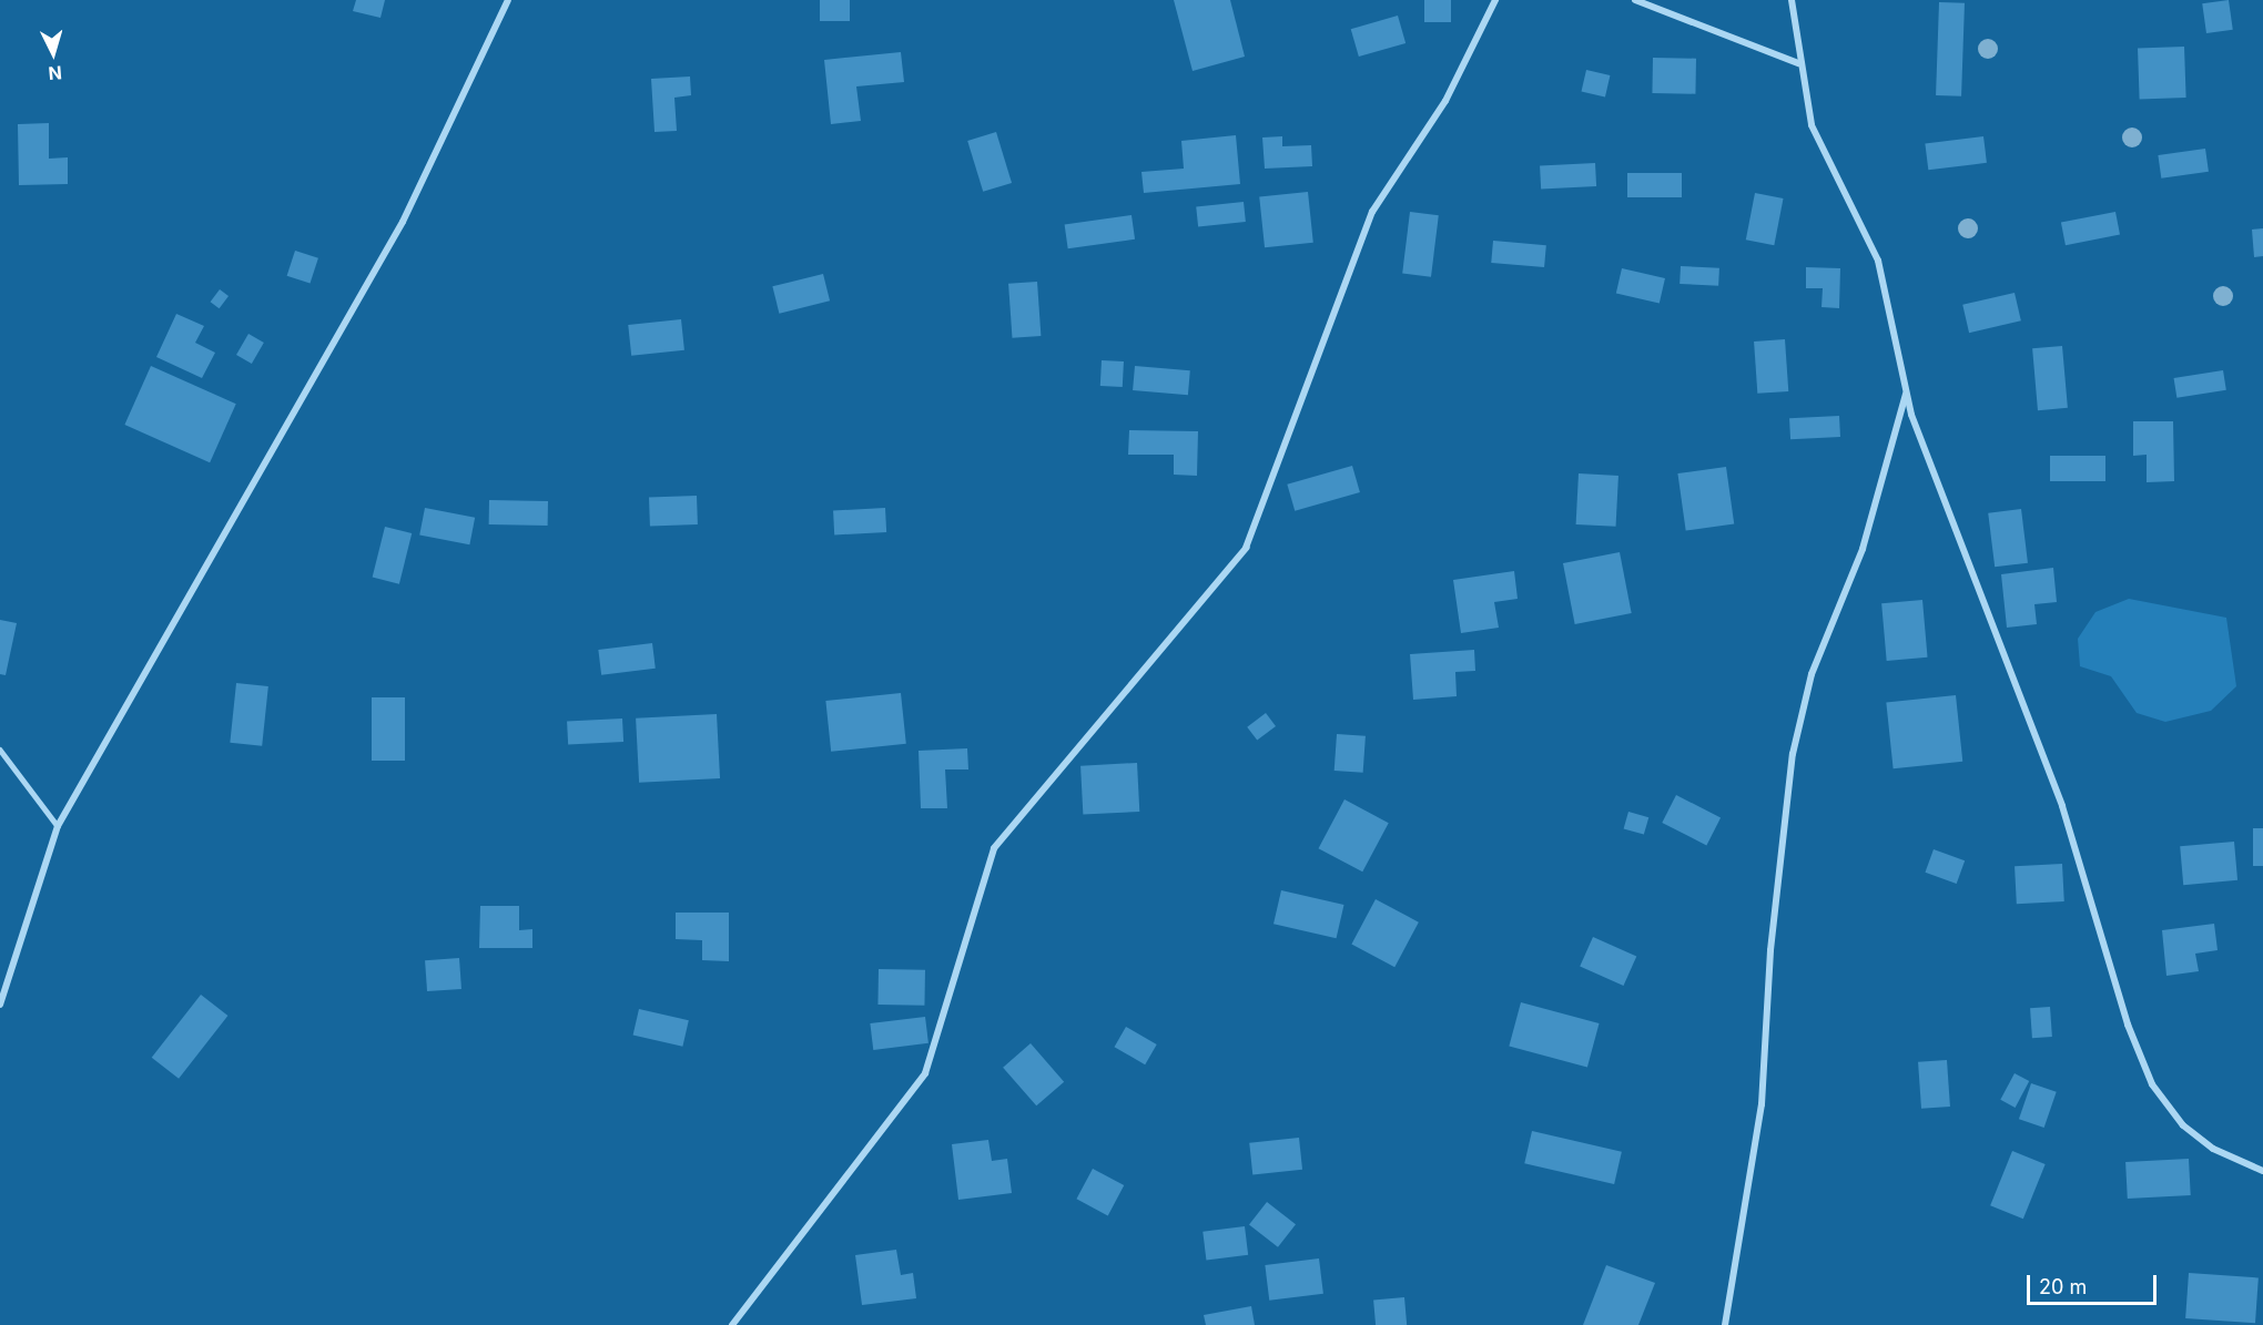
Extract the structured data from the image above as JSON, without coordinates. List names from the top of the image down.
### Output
{
  "scale_bar": "20 m",
  "north": "bottom"
}
